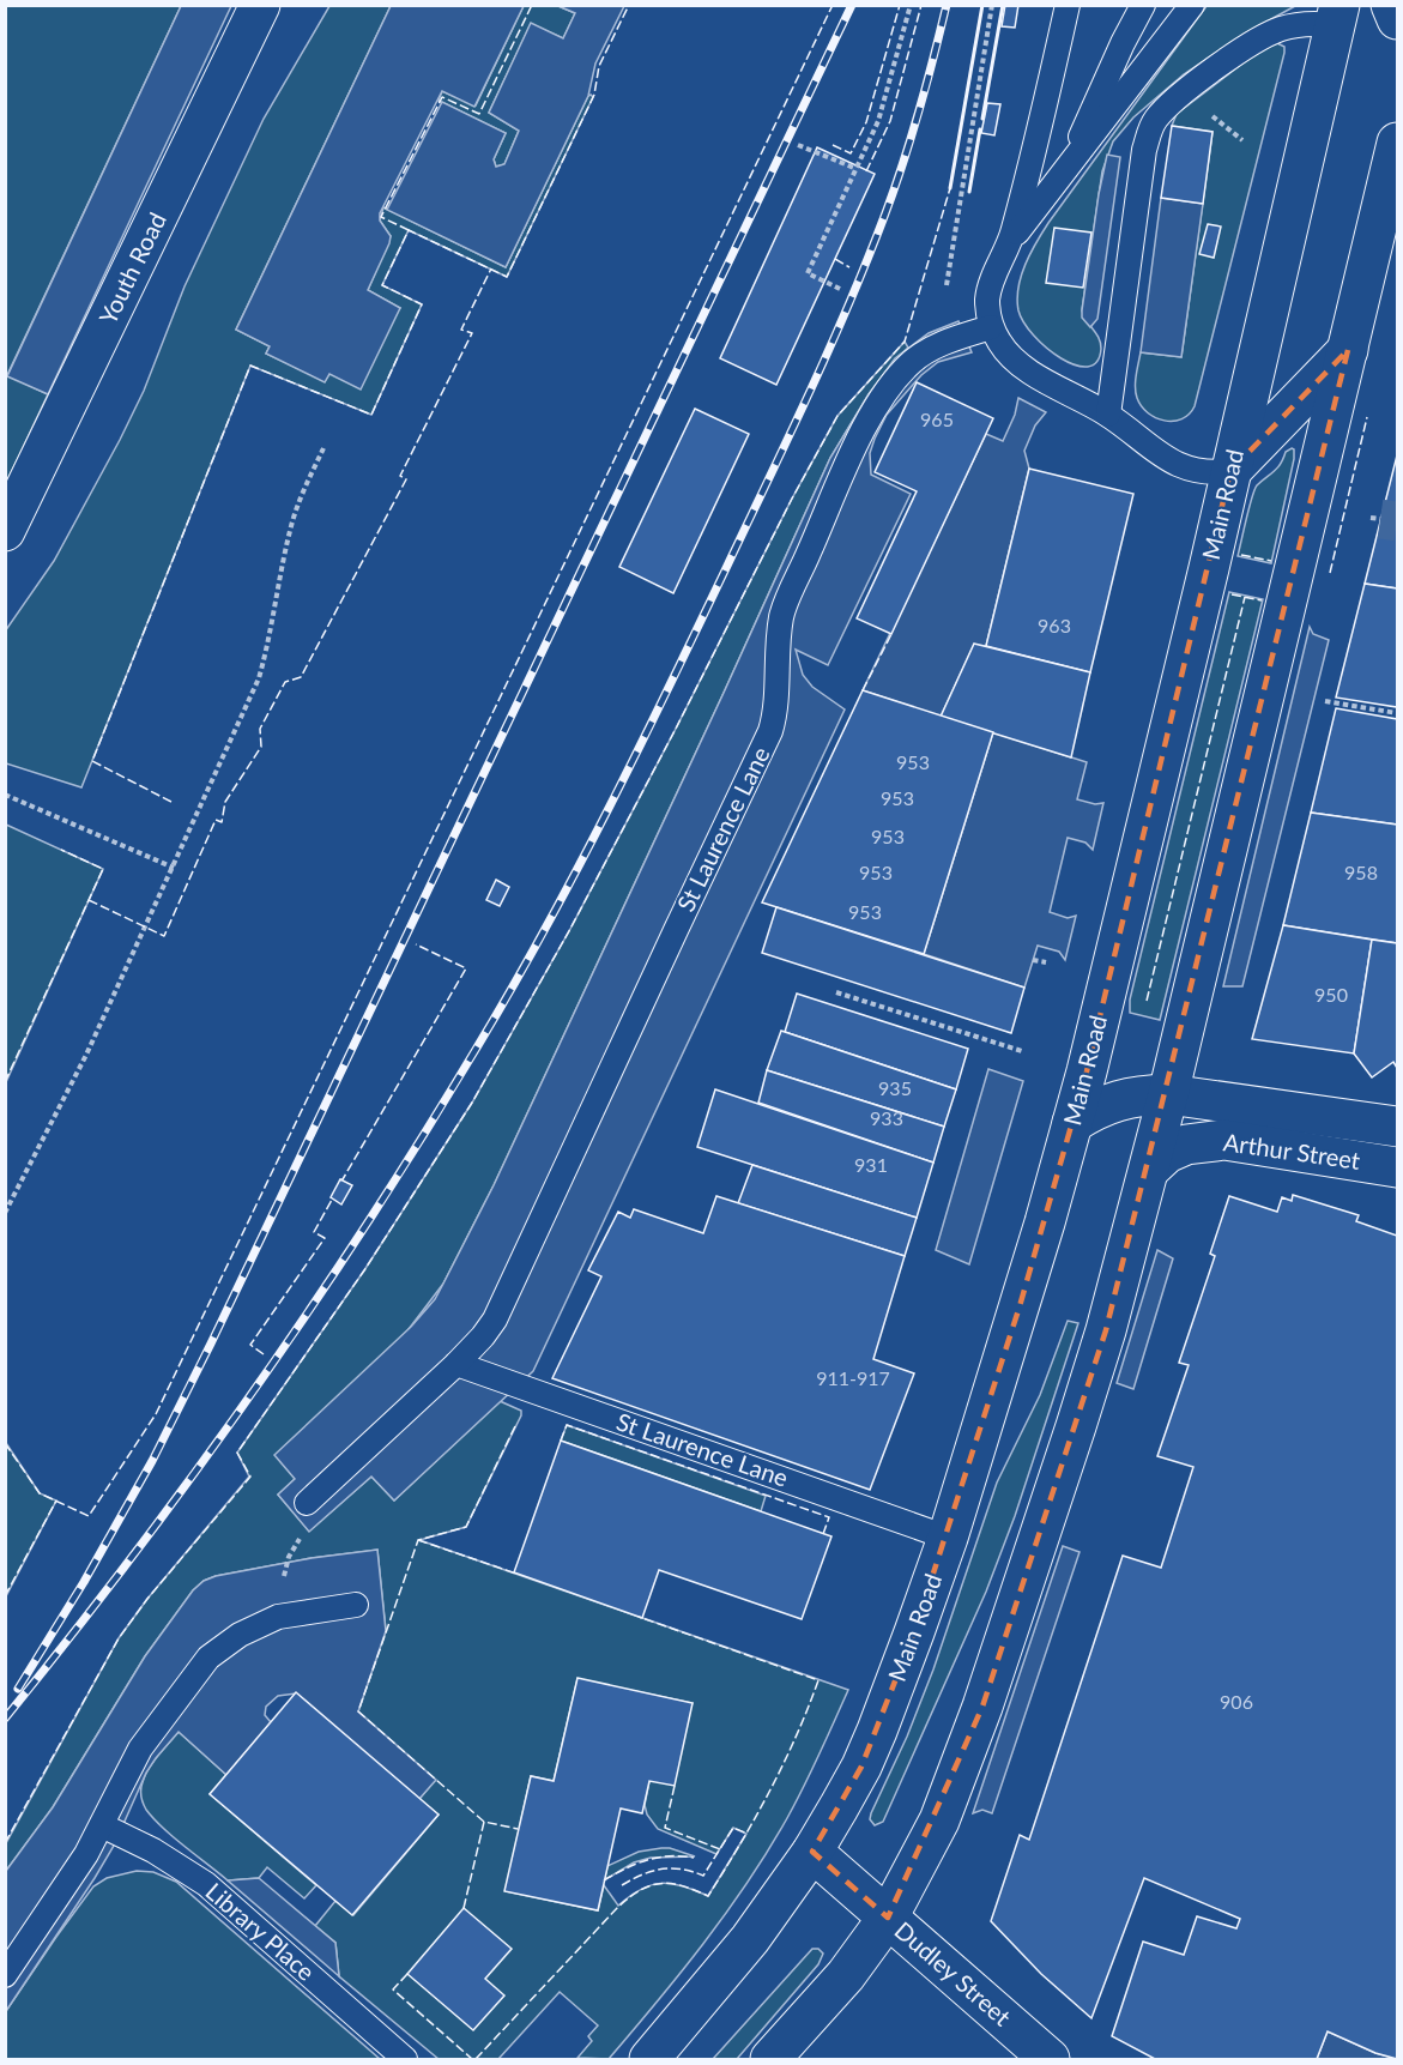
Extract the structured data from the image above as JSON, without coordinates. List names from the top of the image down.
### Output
{
  "streets": {
    "main road": [
      "Youth Road",
      "Main Road",
      "Arthur Street",
      "Dudley Street"
    ],
    "lane": ["St Laurence Lane", "Library Place"]
  },
  "crossings": [
    ["Main Road", "St Laurence Lane"],
    ["Main Road", "Arthur Street"],
    ["Main Road", "Dudley Street"]
  ],
  "house_numbers": [
    "965",
    "963",
    "953",
    "953",
    "953",
    "953",
    "958",
    "953",
    "950",
    "935",
    "933",
    "931",
    "911-917",
    "906"
  ]
}
